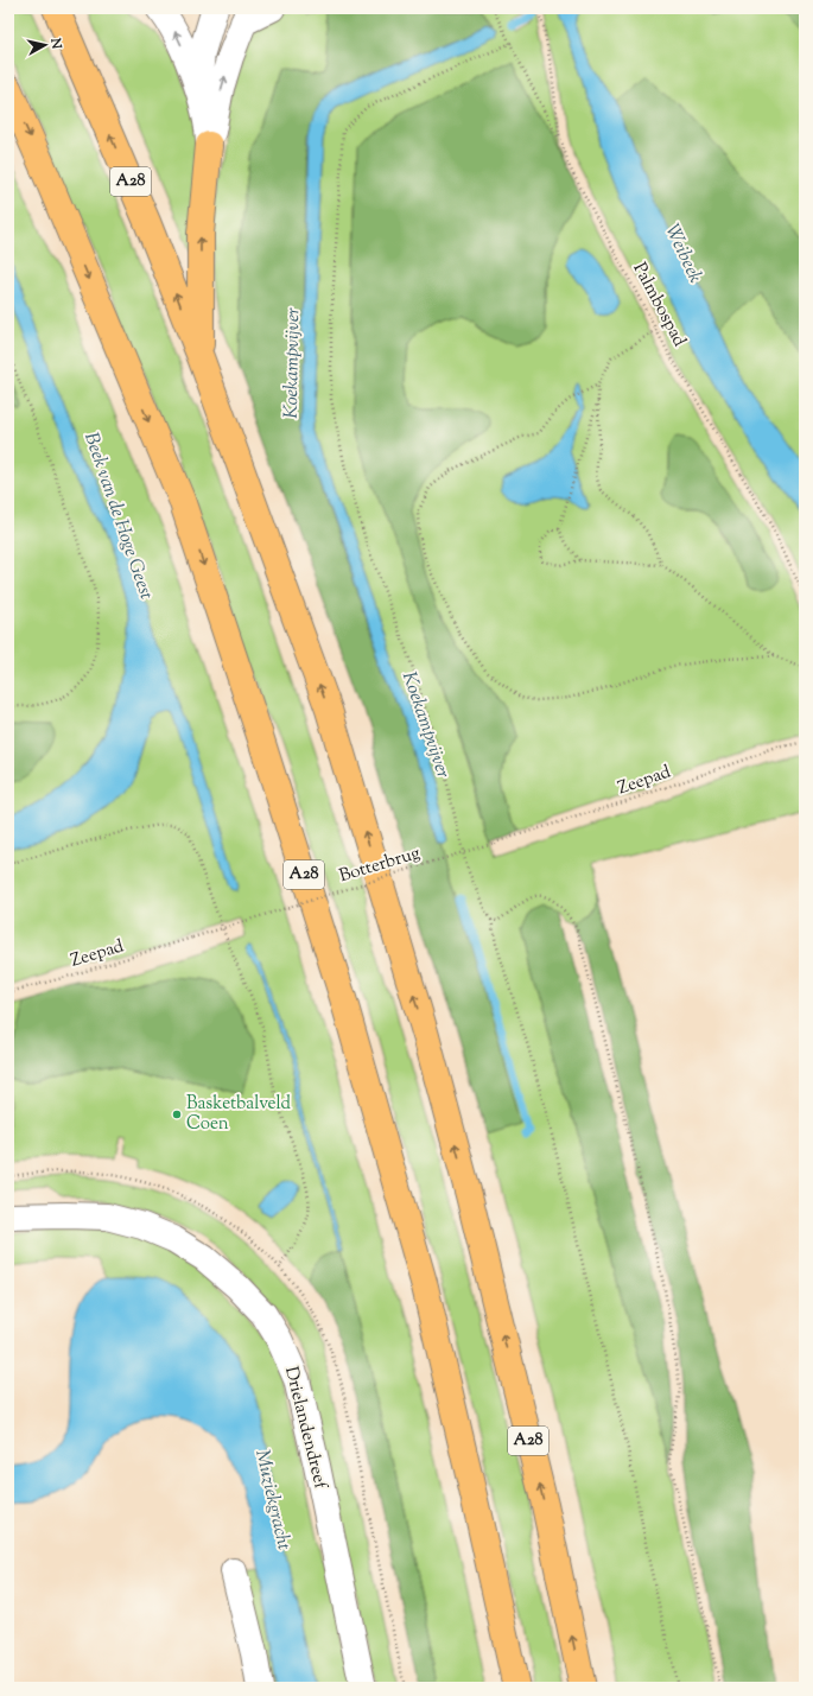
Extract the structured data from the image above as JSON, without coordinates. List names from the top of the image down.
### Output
{
  "streets": {
    "highway": ["A28"],
    "street": ["Drielandendreef"],
    "path": ["Palmbospad", "Zeepad", "Botterbrug"]
  },
  "crossings": [
    ["Zeepad", "Botterbrug"]
  ],
  "water": [
    "Weibeek",
    "Koekampvijver",
    "Beek van de Hoge Geest",
    "Muziekgracht"
  ],
  "places": ["Basketbalveld Coen"],
  "north": "right"
}
